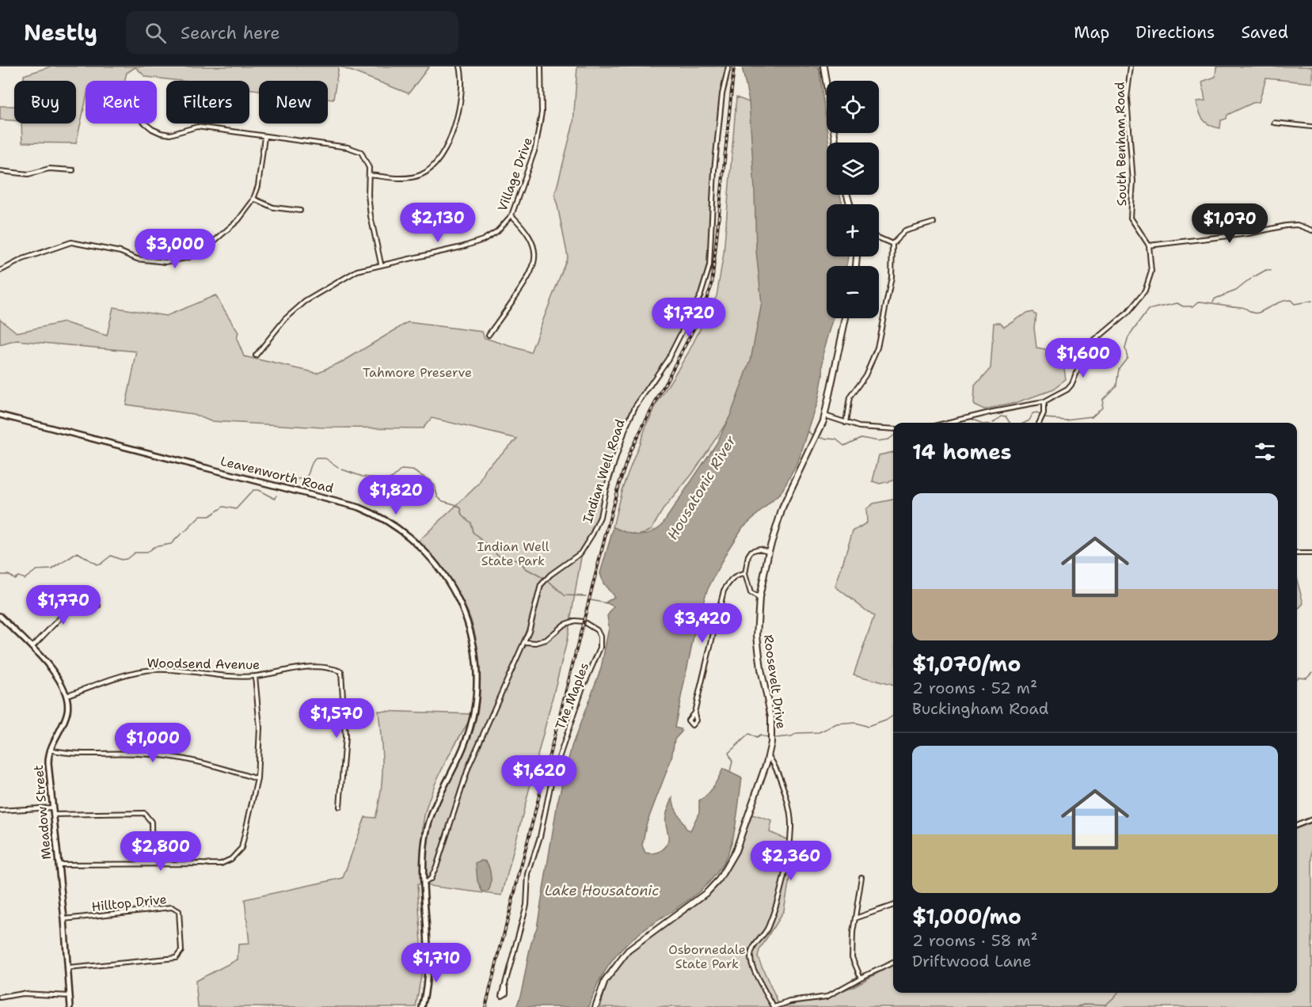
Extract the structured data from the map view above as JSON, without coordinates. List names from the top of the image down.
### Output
{
  "streets": {
    "main road": ["Leavenworth Road", "Roosevelt Drive", "Meadow Street"],
    "street": [
      "South Benham Road",
      "Village Drive",
      "Indian Well Road",
      "Woodsend Avenue",
      "The Maples",
      "Hilltop Drive"
    ]
  },
  "crossings": [
    ["Indian Well Road", "Leavenworth Road"],
    ["Indian Well Road", "The Maples"],
    ["Woodsend Avenue", "Meadow Street"],
    ["Meadow Street", "Hilltop Drive"]
  ],
  "water": ["Housatonic River", "Lake Housatonic"],
  "parks": ["Tahmore Preserve", "Indian Well State Park", "Osbornedale State Park"],
  "page": {
    "header": "Nestly",
    "search": "Search here",
    "nav": ["Map", "Directions", "Saved"],
    "map_buttons": ["+", "−"],
    "chip": [
      "Buy",
      "Rent",
      "Filters",
      "New"
    ],
    "price": [
      "$2,130",
      "$1,070",
      "$3,000",
      "$1,720",
      "$1,600",
      "$1,820",
      "$1,770",
      "$3,420",
      "$1,570",
      "$1,000",
      "$1,620",
      "$2,800",
      "$2,360",
      "$1,710"
    ],
    "heading": "14 homes",
    "list": [
      {
        "name": "$1,070/mo",
        "note": "2 rooms · 52 m² · Buckingham Road"
      },
      {
        "name": "$1,000/mo",
        "note": "2 rooms · 58 m² · Driftwood Lane"
      }
    ]
  }
}
